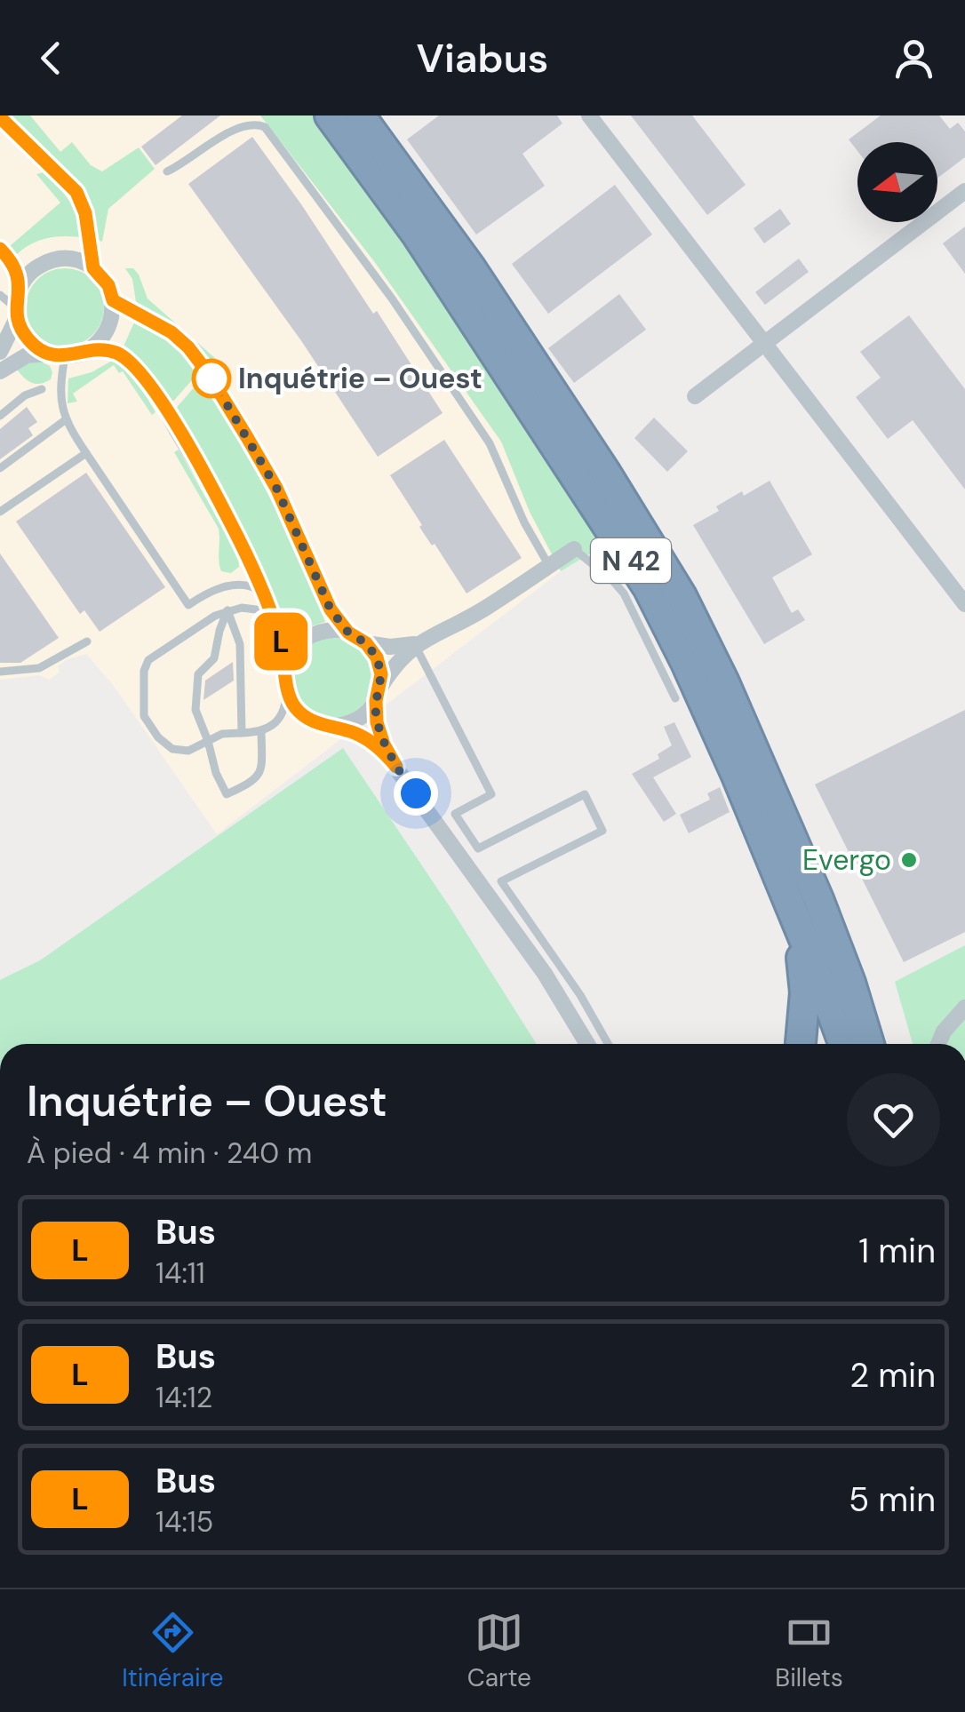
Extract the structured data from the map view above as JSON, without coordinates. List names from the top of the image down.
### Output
{
  "streets": {
    "highway": ["N 42"]
  },
  "places": ["Inquétrie – Ouest", "Evergo"],
  "lines": ["bus line L"],
  "north": "left",
  "page": {
    "header": "Viabus",
    "on_map": "L",
    "heading": ["Inquétrie – Ouest", "À pied · 4 min · 240 m"],
    "list": [
      {
        "mark": "L",
        "name": "Bus",
        "note": "14:11",
        "value": "1 min"
      },
      {
        "mark": "L",
        "name": "Bus",
        "note": "14:12",
        "value": "2 min"
      },
      {
        "mark": "L",
        "name": "Bus",
        "note": "14:15",
        "value": "5 min"
      }
    ],
    "tabs": ["Itinéraire", "Carte", "Billets"]
  }
}
